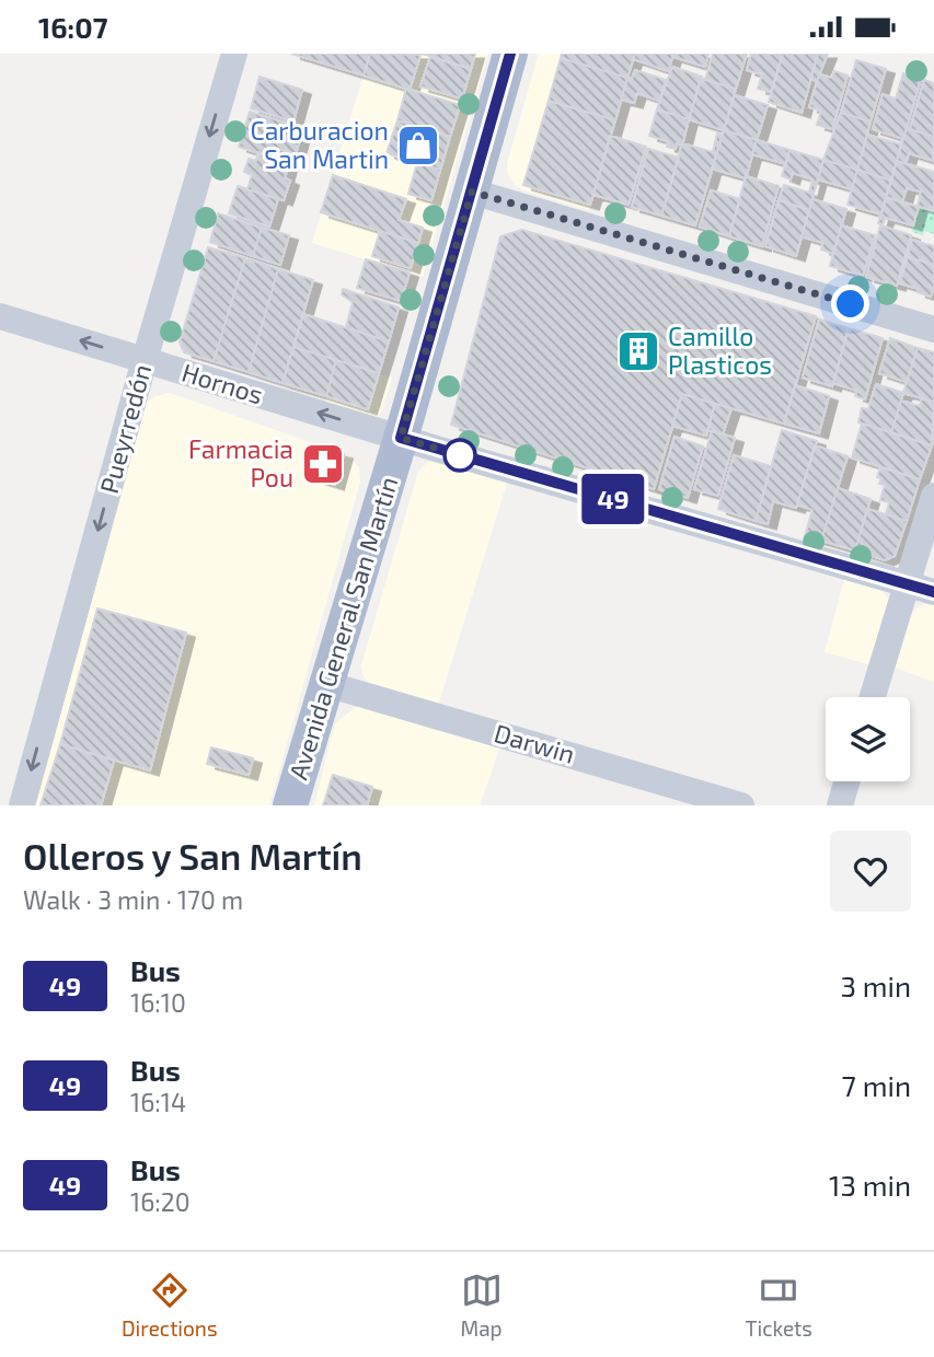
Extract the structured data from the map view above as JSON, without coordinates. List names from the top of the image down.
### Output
{
  "streets": {
    "main road": ["Avenida General San Martín"],
    "street": ["Hornos", "Pueyrredón", "Darwin"]
  },
  "crossings": [
    ["Hornos", "Pueyrredón"],
    ["Hornos", "Avenida General San Martín"],
    ["Avenida General San Martín", "Darwin"]
  ],
  "one_way": ["Hornos", "Pueyrredón"],
  "places": {
    "shop": ["Carburacion San Martin"],
    "building": ["Camillo Plasticos"],
    "pharmacy": ["Farmacia Pou"]
  },
  "lines": ["bus line 49"],
  "page": {
    "status": "16:07",
    "on_map": "49",
    "heading": ["Olleros y San Martín", "Walk · 3 min · 170 m"],
    "list": [
      {
        "mark": "49",
        "name": "Bus",
        "note": "16:10",
        "value": "3 min"
      },
      {
        "mark": "49",
        "name": "Bus",
        "note": "16:14",
        "value": "7 min"
      },
      {
        "mark": "49",
        "name": "Bus",
        "note": "16:20",
        "value": "13 min"
      }
    ],
    "tabs": ["Directions", "Map", "Tickets"]
  }
}
